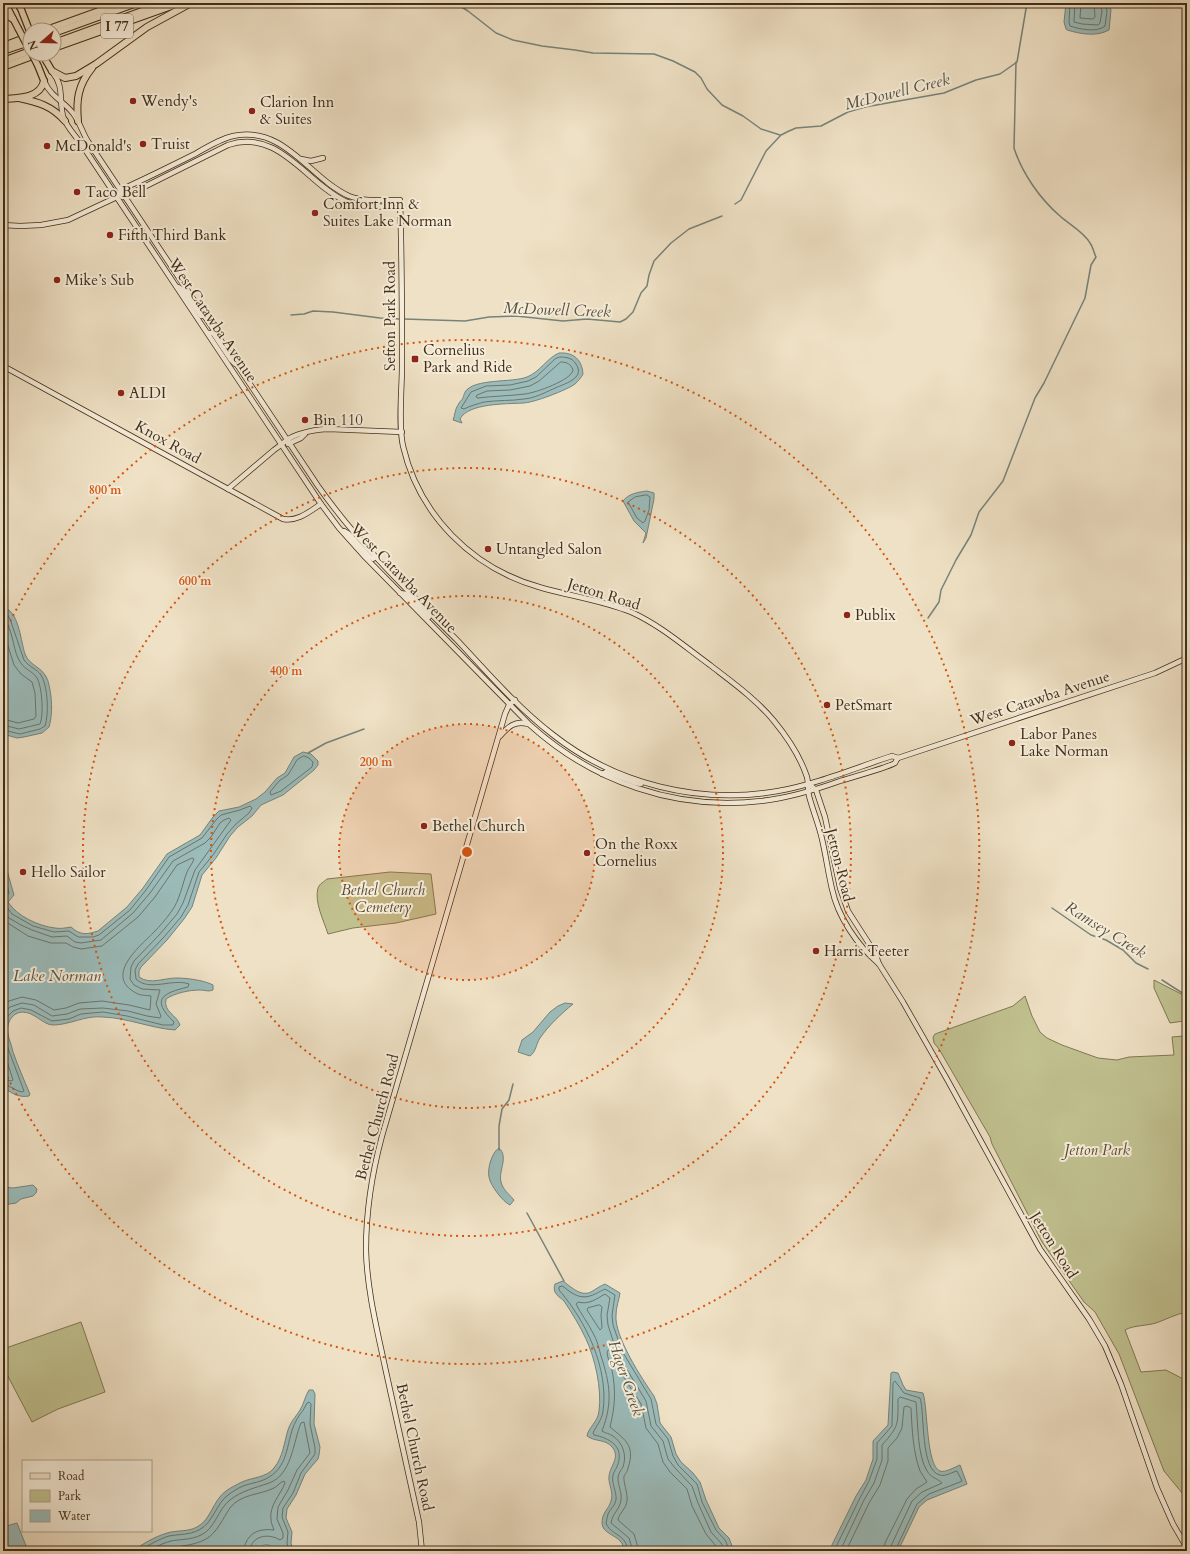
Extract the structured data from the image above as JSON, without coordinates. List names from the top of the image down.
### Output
{
  "streets": {
    "highway": ["I 77"],
    "main road": ["West Catawba Avenue"],
    "street": [
      "Sefton Park Road",
      "Knox Road",
      "Jetton Road",
      "Bethel Church Road"
    ]
  },
  "crossings": [
    ["Sefton Park Road", "Jetton Road"],
    ["West Catawba Avenue", "Knox Road"],
    ["West Catawba Avenue", "Jetton Road"],
    ["West Catawba Avenue", "Bethel Church Road"]
  ],
  "water": [
    "McDowell Creek",
    "Ramsey Creek",
    "Lake Norman",
    "Hager Creek"
  ],
  "parks": ["Bethel Church Cemetery", "Jetton Park"],
  "places": {
    "other": [
      "Wendy's",
      "Clarion Inn & Suites",
      "Truist",
      "McDonald's",
      "Taco Bell",
      "Comfort Inn & Suites Lake Norman",
      "Fifth Third Bank",
      "Mike’s Sub",
      "ALDI",
      "Bin 110",
      "Untangled Salon",
      "Publix",
      "PetSmart",
      "Labor Panes Lake Norman",
      "Bethel Church",
      "On the Roxx Cornelius",
      "Hello Sailor",
      "Harris Teeter"
    ],
    "transit": ["Cornelius Park and Ride"]
  },
  "legend": ["Road", "Park", "Water"],
  "north": "left",
  "rings": [
    "800 m",
    "600 m",
    "400 m",
    "200 m"
  ]
}
